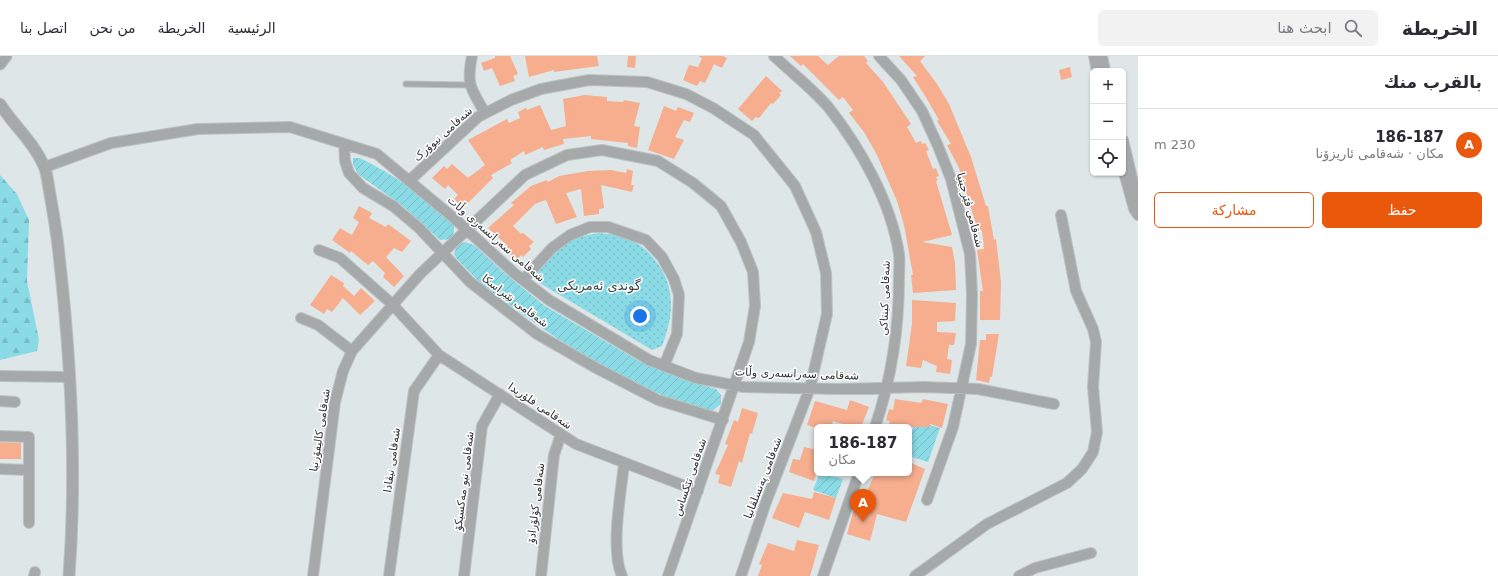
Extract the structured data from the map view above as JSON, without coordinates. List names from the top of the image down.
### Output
{
  "streets": {
    "street": [
      "شەقامی نیوۆرک",
      "شەقامی ڤێرجینیا",
      "شەقامی سەرانسەری وڵات",
      "شەقامی کینتاکی",
      "شەقامی نێبراسکا",
      "شەقامی فلۆریدا",
      "شەقامی کالیفۆرنیا",
      "شەقامی نیڤادا",
      "شەقامی تێکساس",
      "شەقامی پەنسلڤانیا",
      "شەقامی نیو مەکسیکۆ",
      "شەقامی کۆلۆرادۆ"
    ]
  },
  "crossings": [
    ["شەقامی نیوۆرک", "شەقامی سەرانسەری وڵات"],
    ["شەقامی نیوۆرک", "شەقامی پەنسلڤانیا"],
    ["شەقامی ڤێرجینیا", "شەقامی سەرانسەری وڵات"],
    ["شەقامی سەرانسەری وڵات", "شەقامی کینتاکی"],
    ["شەقامی سەرانسەری وڵات", "شەقامی نێبراسکا"],
    ["شەقامی سەرانسەری وڵات", "شەقامی تێکساس"],
    ["شەقامی سەرانسەری وڵات", "شەقامی پەنسلڤانیا"],
    ["شەقامی نێبراسکا", "شەقامی تێکساس"],
    ["شەقامی فلۆریدا", "شەقامی کالیفۆرنیا"],
    ["شەقامی فلۆریدا", "شەقامی نیڤادا"],
    ["شەقامی فلۆریدا", "شەقامی تێکساس"],
    ["شەقامی فلۆریدا", "شەقامی نیو مەکسیکۆ"],
    ["شەقامی فلۆریدا", "شەقامی کۆلۆرادۆ"]
  ],
  "districts": ["گوندی ئەمریکی"],
  "page": {
    "header": "الخريطة",
    "search": "ابحث هنا",
    "nav": [
      "الرئيسية",
      "الخريطة",
      "من نحن",
      "اتصل بنا"
    ],
    "heading": "بالقرب منك",
    "map_buttons": ["+", "−"],
    "list": [
      {
        "mark": "A",
        "name": "186-187",
        "note": "مكان · شەقامی ئاریزۆنا",
        "value": "230 m"
      }
    ],
    "buttons": ["حفظ", "مشاركة"],
    "popup": ["186-187", "مكان"],
    "pins": "A"
  }
}
